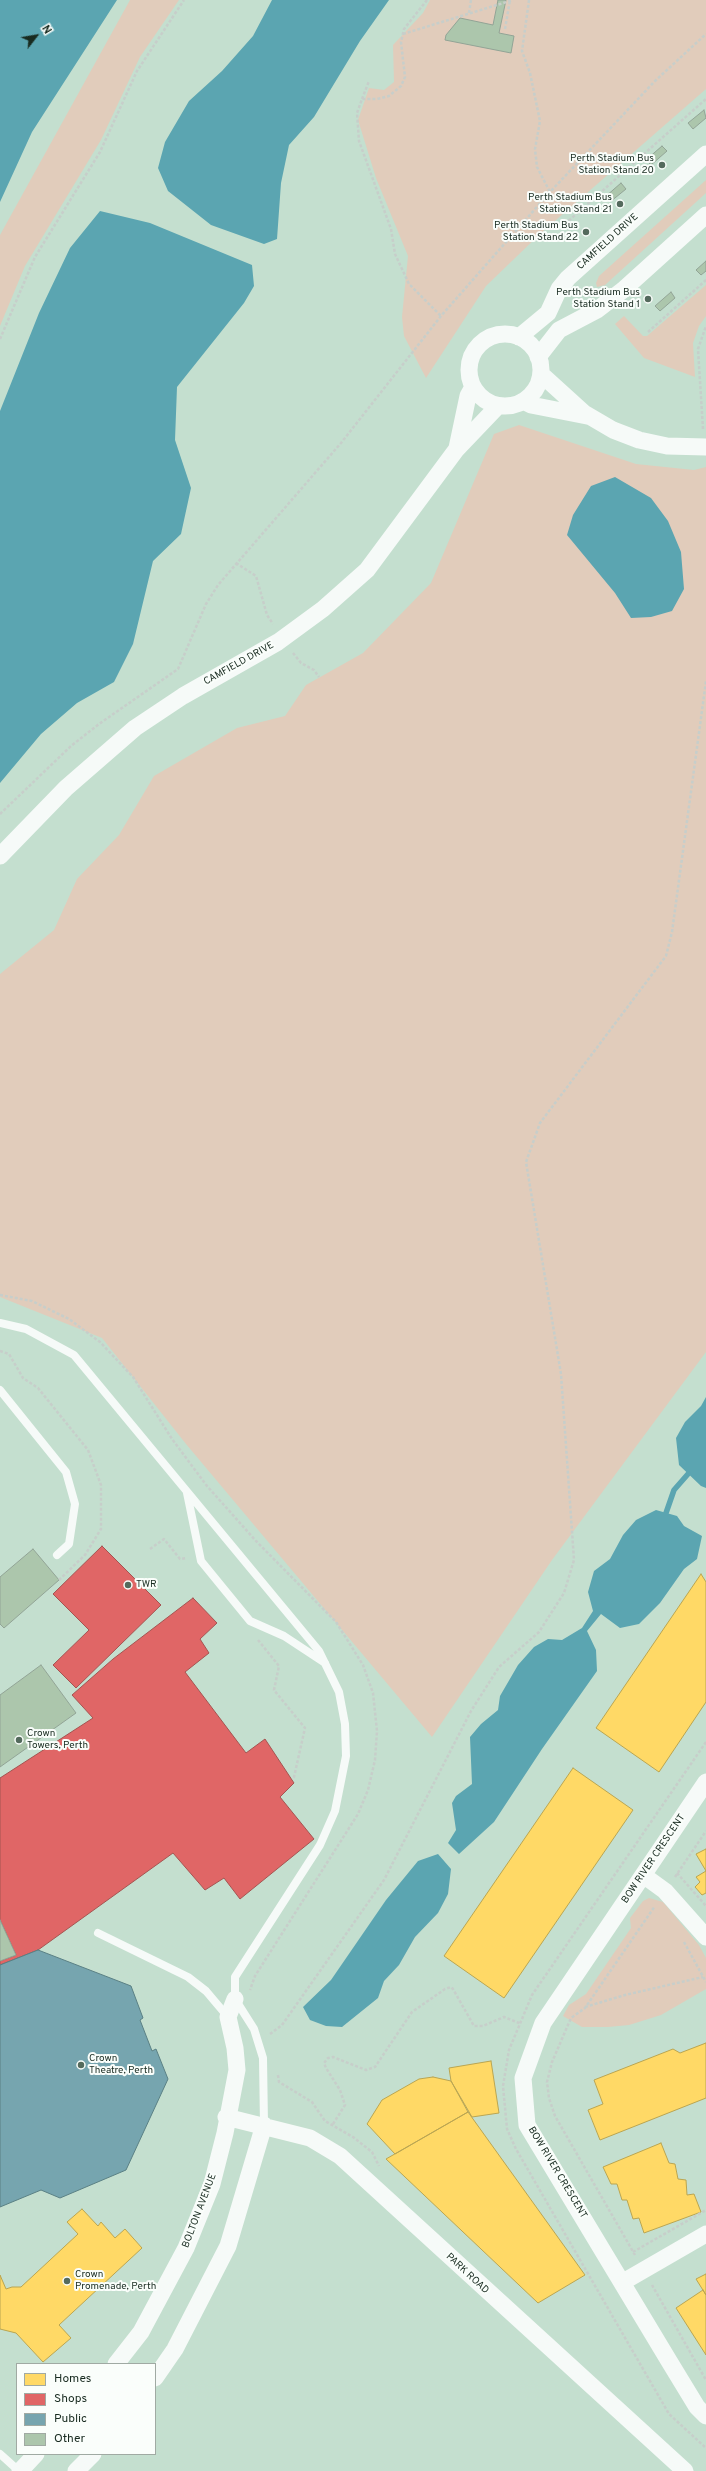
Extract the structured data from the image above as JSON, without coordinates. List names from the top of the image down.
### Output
{
  "streets": {
    "street": [
      "CAMFIELD DRIVE",
      "BOW RIVER CRESCENT",
      "BOLTON AVENUE",
      "PARK ROAD"
    ]
  },
  "crossings": [
    ["BOLTON AVENUE", "PARK ROAD"]
  ],
  "places": [
    "Perth Stadium Bus Station Stand 20",
    "Perth Stadium Bus Station Stand 21",
    "Perth Stadium Bus Station Stand 22",
    "Perth Stadium Bus Station Stand 1",
    "TWR",
    "Crown Towers, Perth",
    "Crown Theatre, Perth",
    "Crown Promenade, Perth"
  ],
  "legend": [
    "Homes",
    "Shops",
    "Public",
    "Other"
  ],
  "north": "top right"
}
